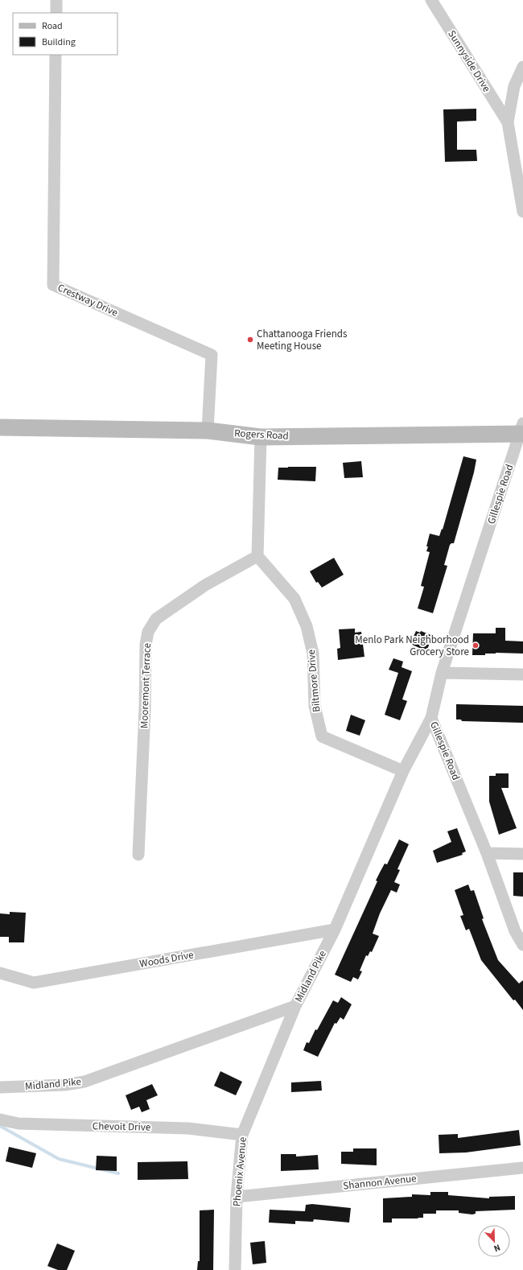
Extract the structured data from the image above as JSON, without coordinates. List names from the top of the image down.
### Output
{
  "streets": {
    "street": [
      "Sunnyside Drive",
      "Crestway Drive",
      "Rogers Road",
      "Gillespie Road",
      "Biltmore Drive",
      "Mooremont Terrace",
      "Woods Drive",
      "Midland Pike",
      "Chevoit Drive",
      "Phoenix Avenue",
      "Shannon Avenue"
    ]
  },
  "crossings": [
    ["Crestway Drive", "Rogers Road"],
    ["Rogers Road", "Gillespie Road"],
    ["Gillespie Road", "Midland Pike"],
    ["Biltmore Drive", "Mooremont Terrace"],
    ["Biltmore Drive", "Midland Pike"],
    ["Woods Drive", "Midland Pike"],
    ["Midland Pike", "Phoenix Avenue"],
    ["Chevoit Drive", "Phoenix Avenue"],
    ["Phoenix Avenue", "Shannon Avenue"]
  ],
  "places": ["Chattanooga Friends Meeting House", "Menlo Park Neighborhood Grocery Store"],
  "legend": ["Road", "Building"],
  "north": "bottom right"
}
